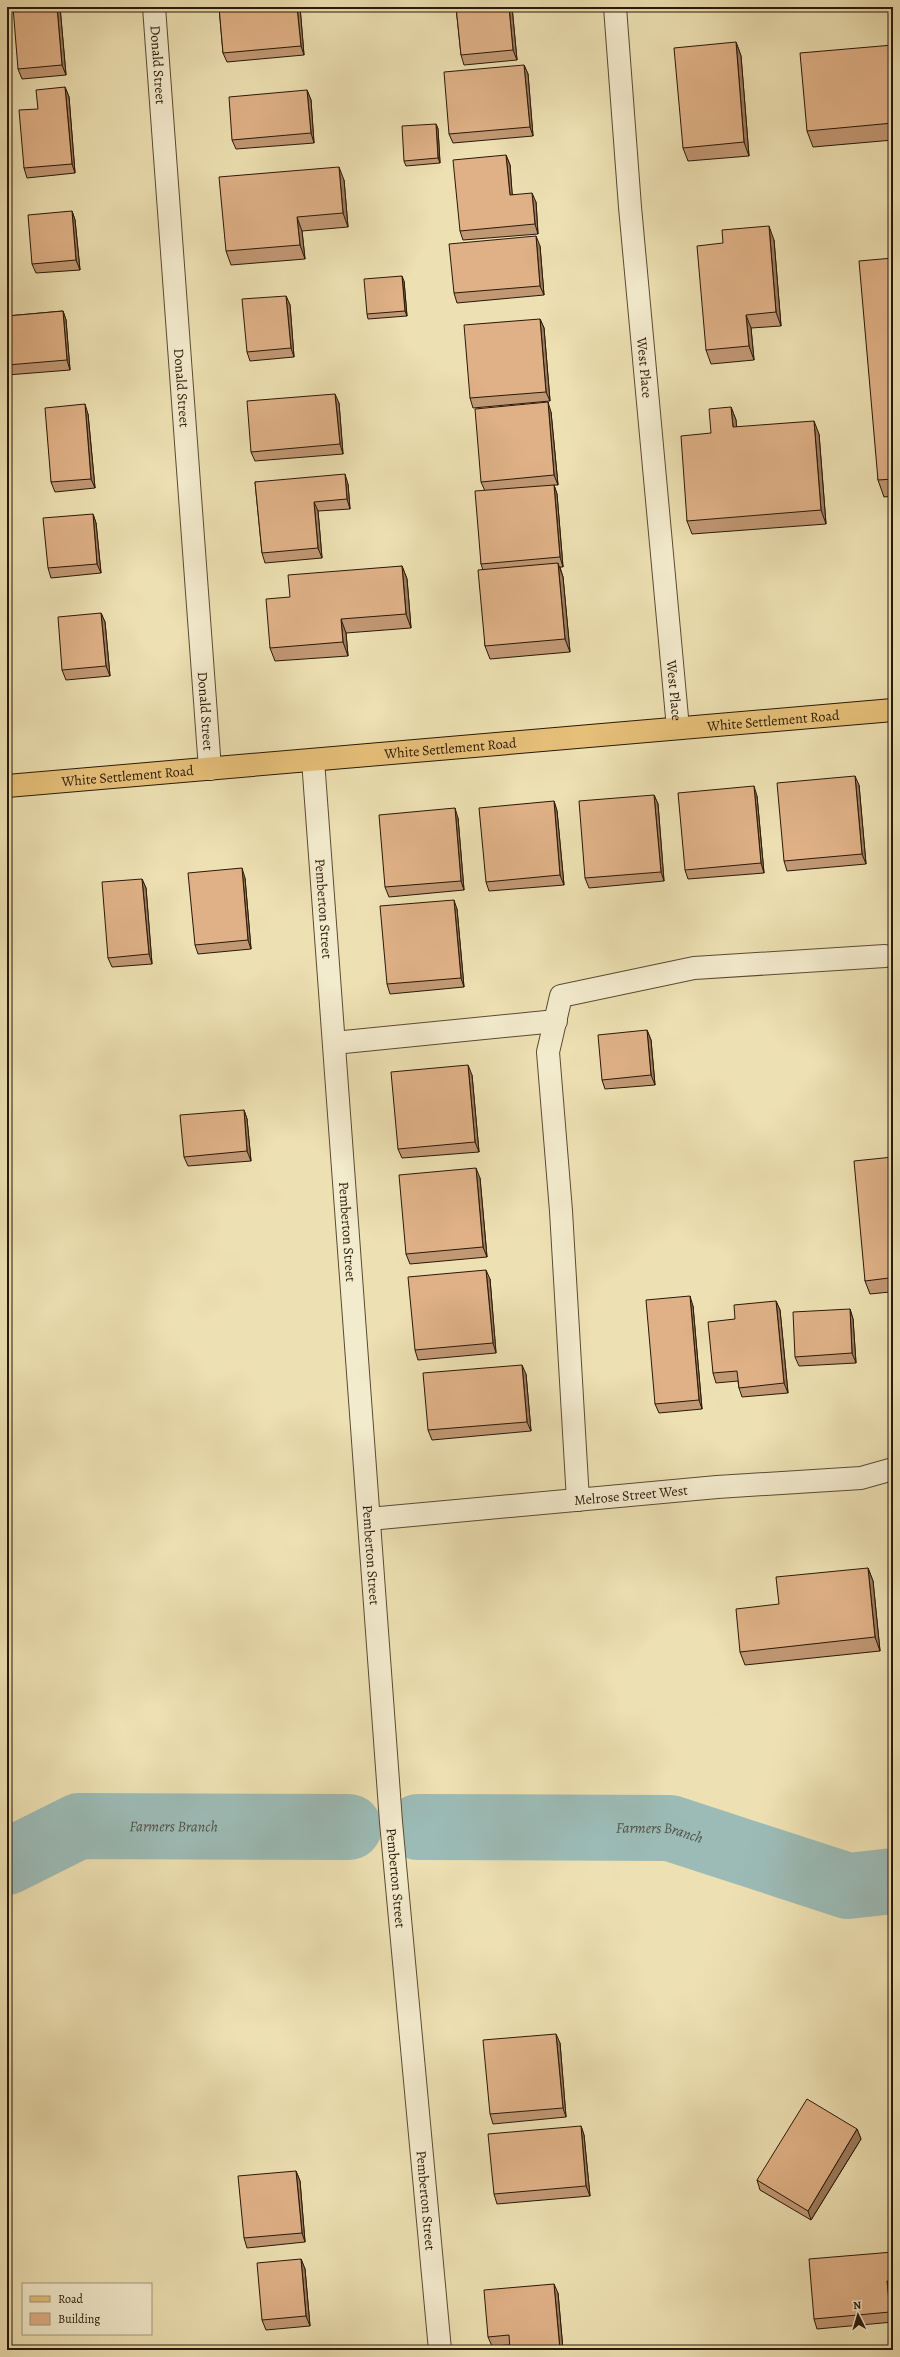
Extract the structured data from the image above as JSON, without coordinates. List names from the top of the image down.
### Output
{
  "streets": {
    "main road": ["White Settlement Road"],
    "street": [
      "Donald Street",
      "West Place",
      "Pemberton Street",
      "Melrose Street West"
    ]
  },
  "crossings": [
    ["Donald Street", "White Settlement Road"],
    ["West Place", "White Settlement Road"],
    ["White Settlement Road", "Pemberton Street"],
    ["Pemberton Street", "Melrose Street West"]
  ],
  "water": ["Farmers Branch"],
  "legend": ["Road", "Building"],
  "north": "top"
}
